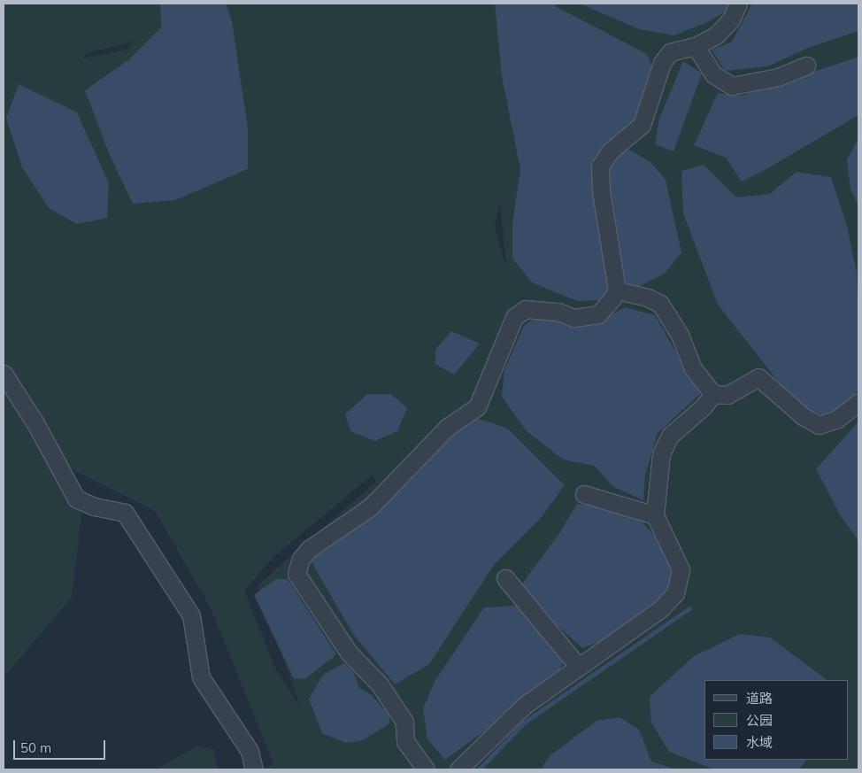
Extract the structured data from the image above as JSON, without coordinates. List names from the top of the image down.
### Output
{
  "legend": ["道路", "公园", "水域"],
  "scale_bar": "50 m"
}
